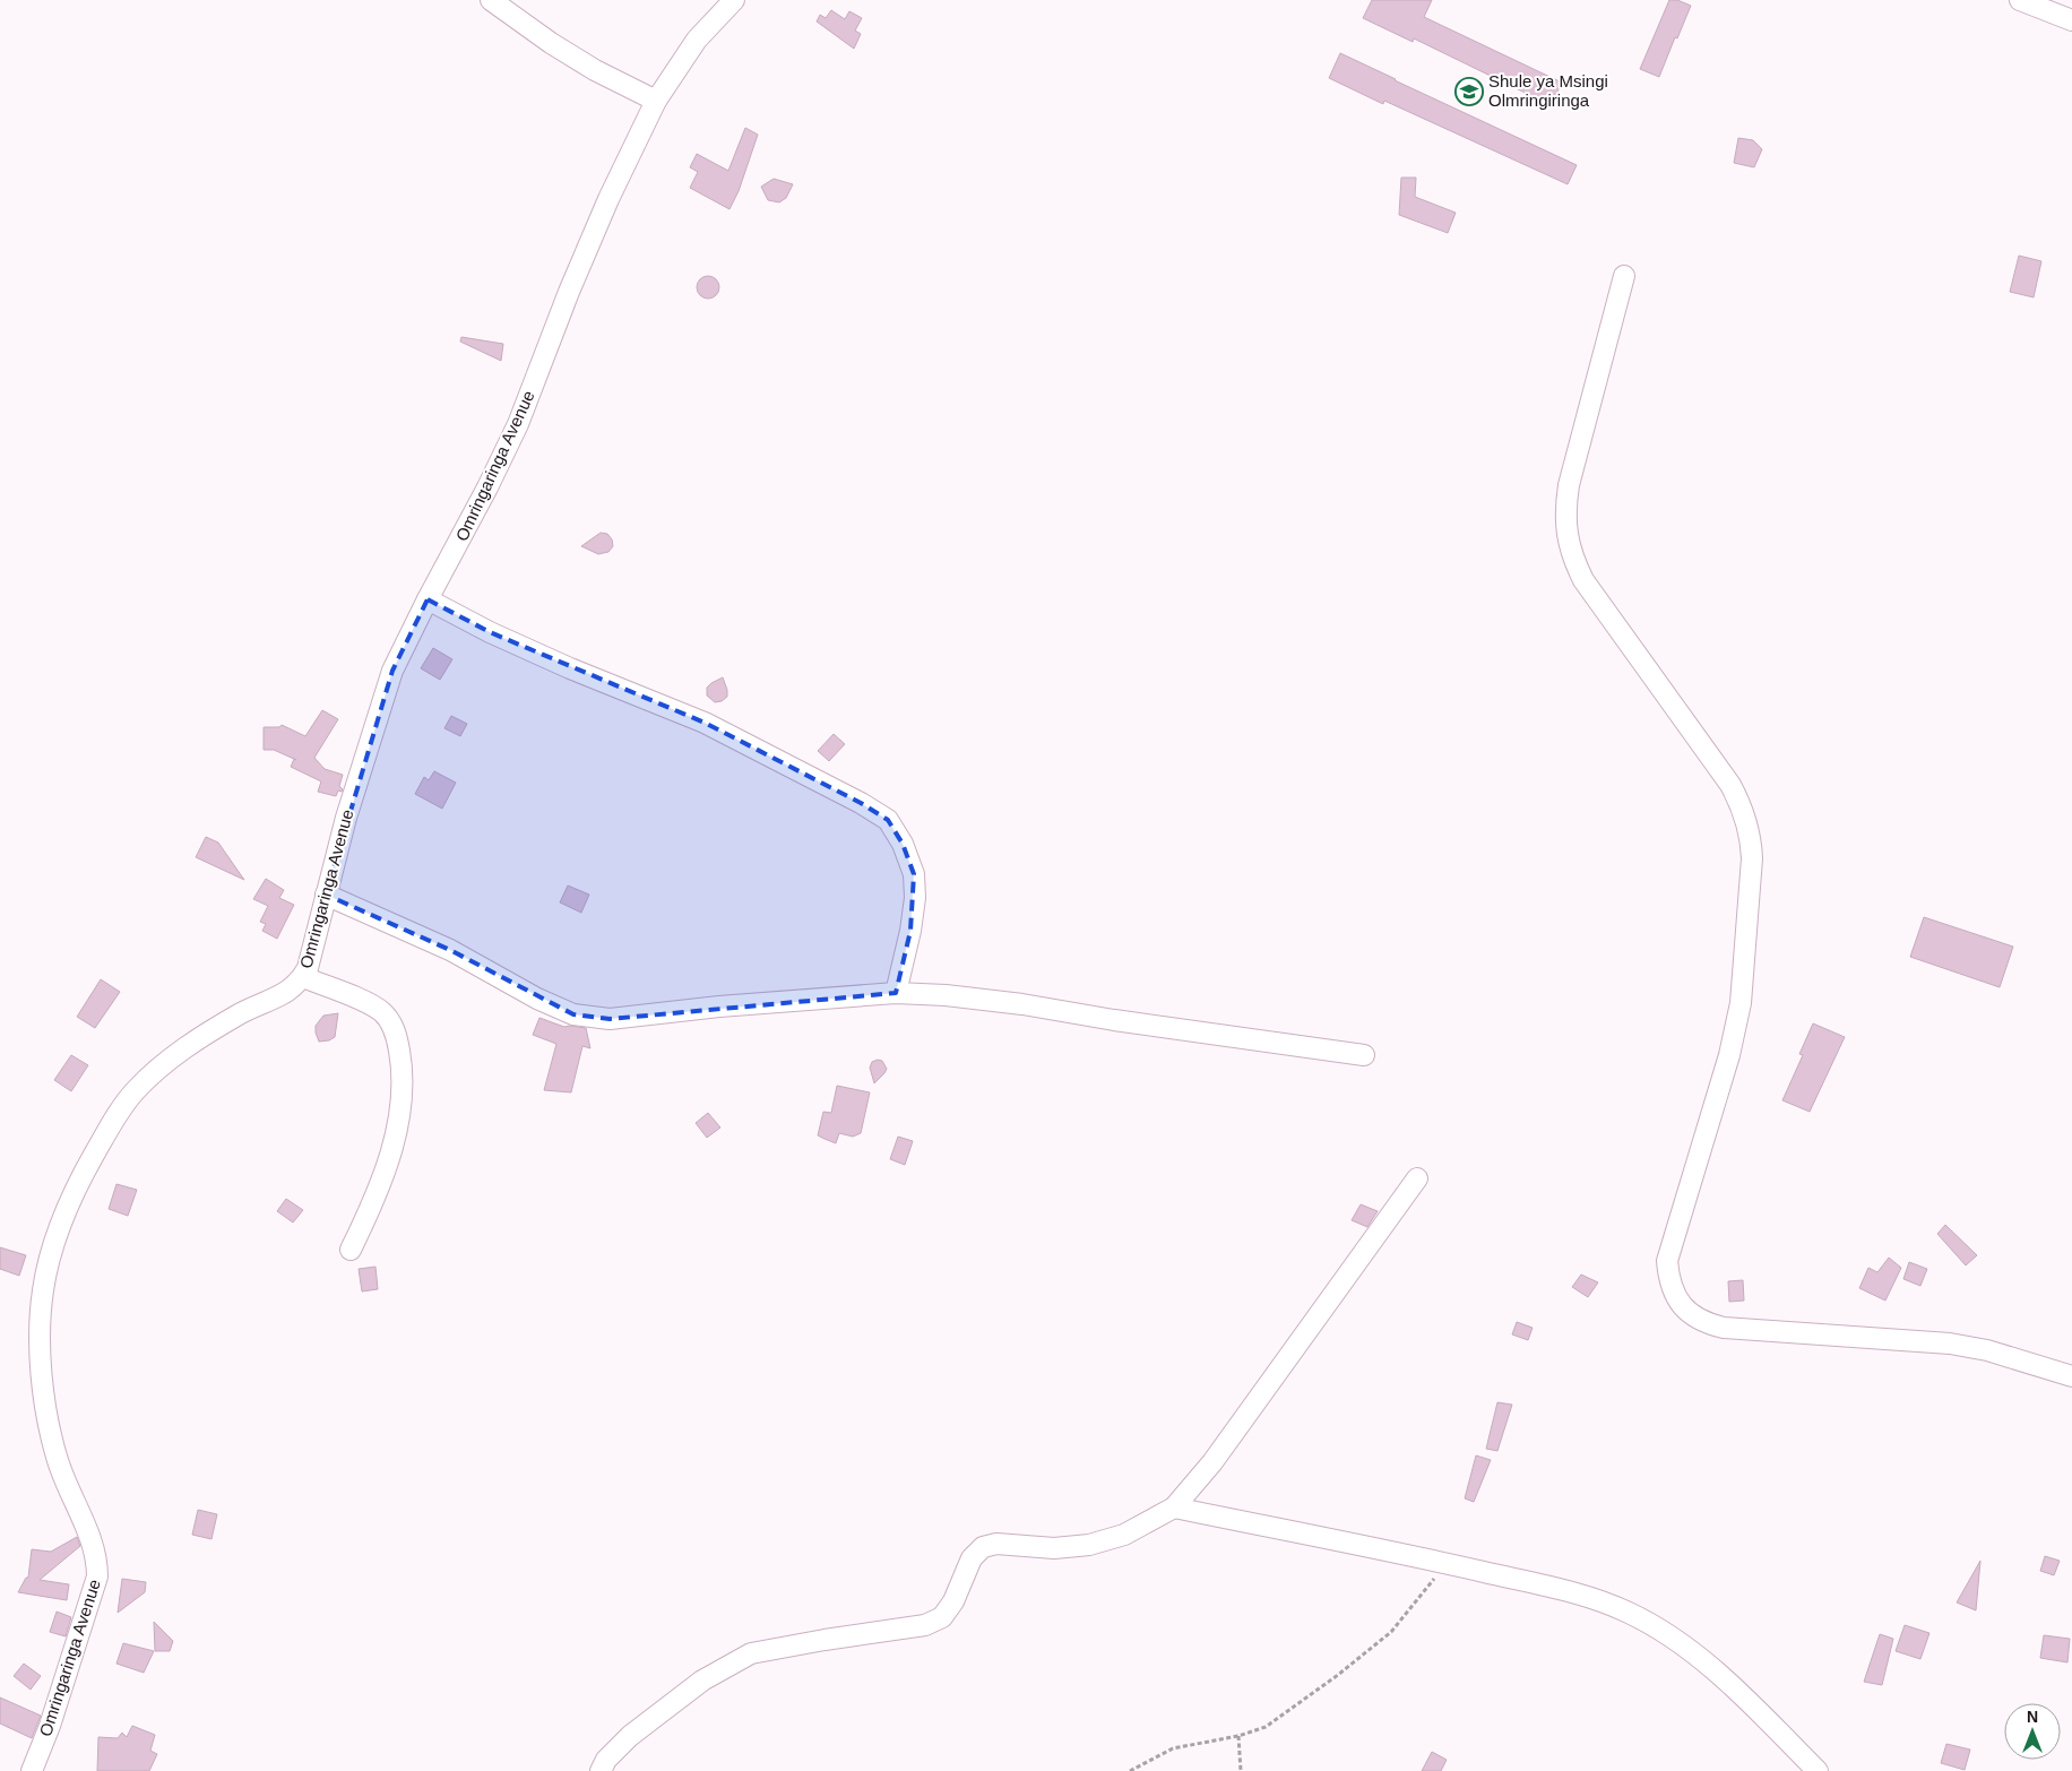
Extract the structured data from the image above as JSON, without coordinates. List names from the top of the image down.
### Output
{
  "streets": {
    "street": ["Omringaringa Avenue"]
  },
  "places": {
    "school or university": ["Shule ya Msingi Olmringiringa"]
  },
  "north": "top"
}
